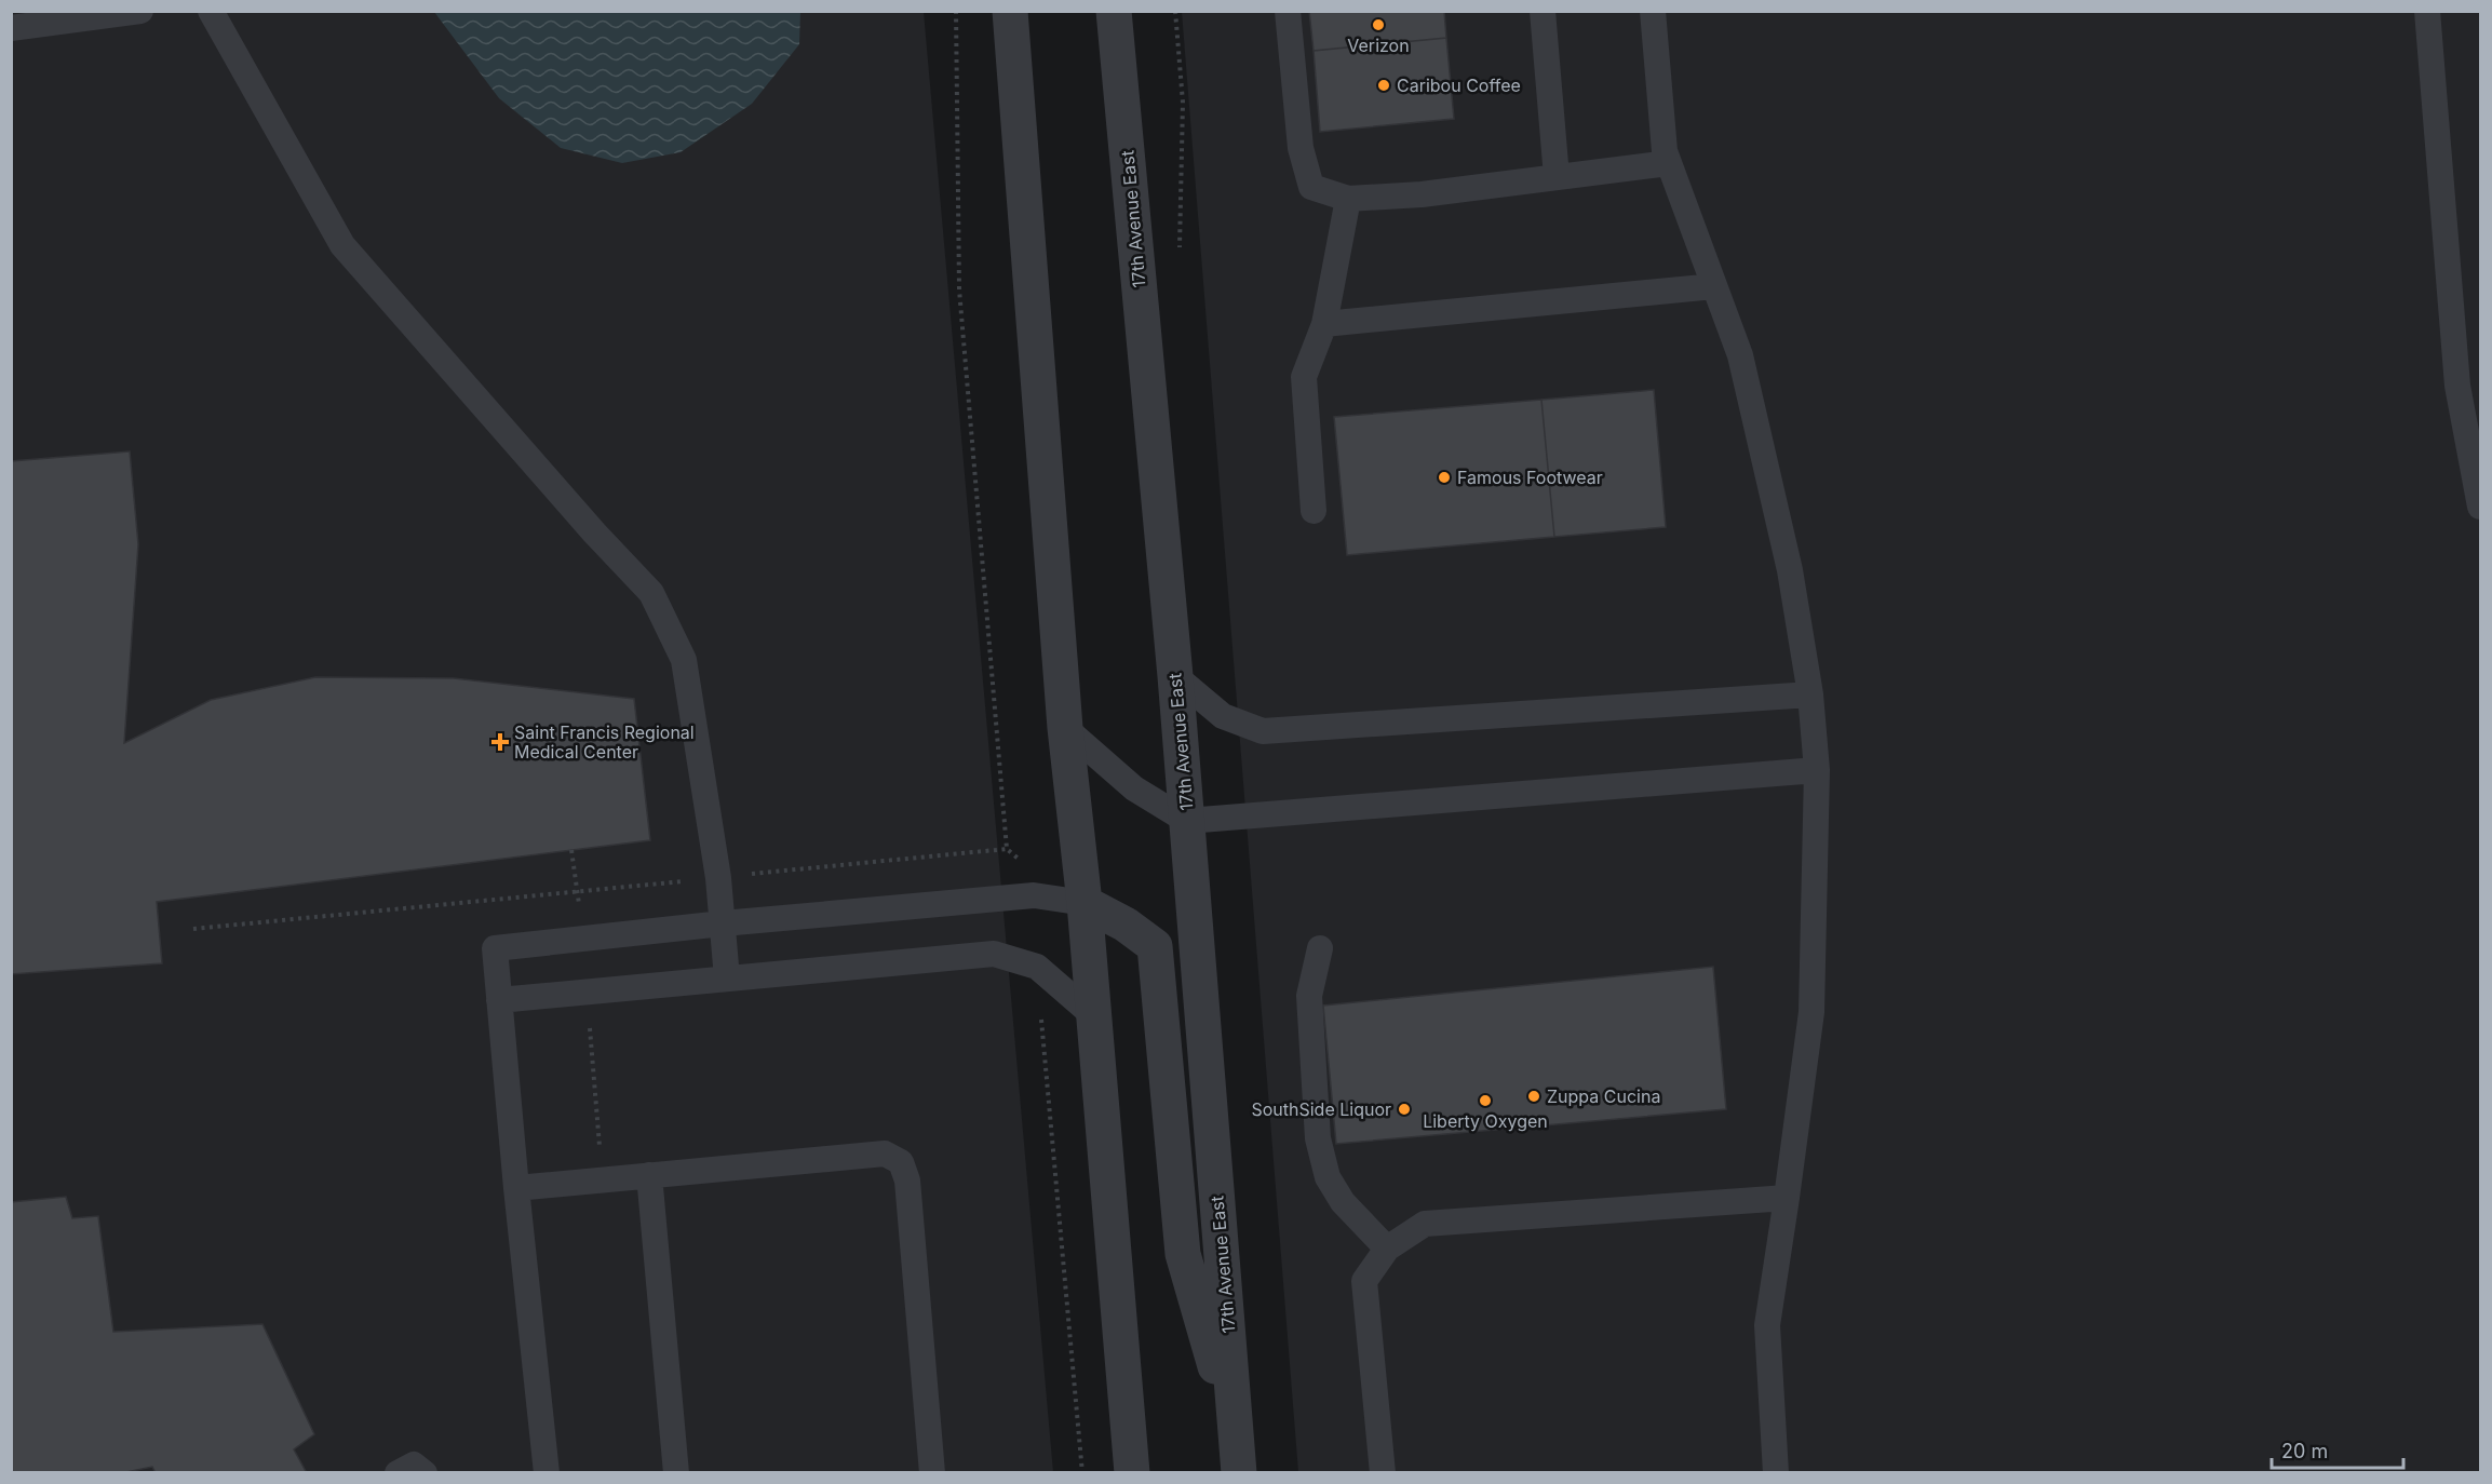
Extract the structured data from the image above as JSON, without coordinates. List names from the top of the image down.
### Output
{
  "streets": {
    "street": ["17th Avenue East"]
  },
  "places": {
    "other": [
      "Verizon",
      "Caribou Coffee",
      "Famous Footwear",
      "Zuppa Cucina",
      "Liberty Oxygen",
      "SouthSide Liquor"
    ],
    "health": ["Saint Francis Regional Medical Center"]
  },
  "scale_bar": "20 m"
}
